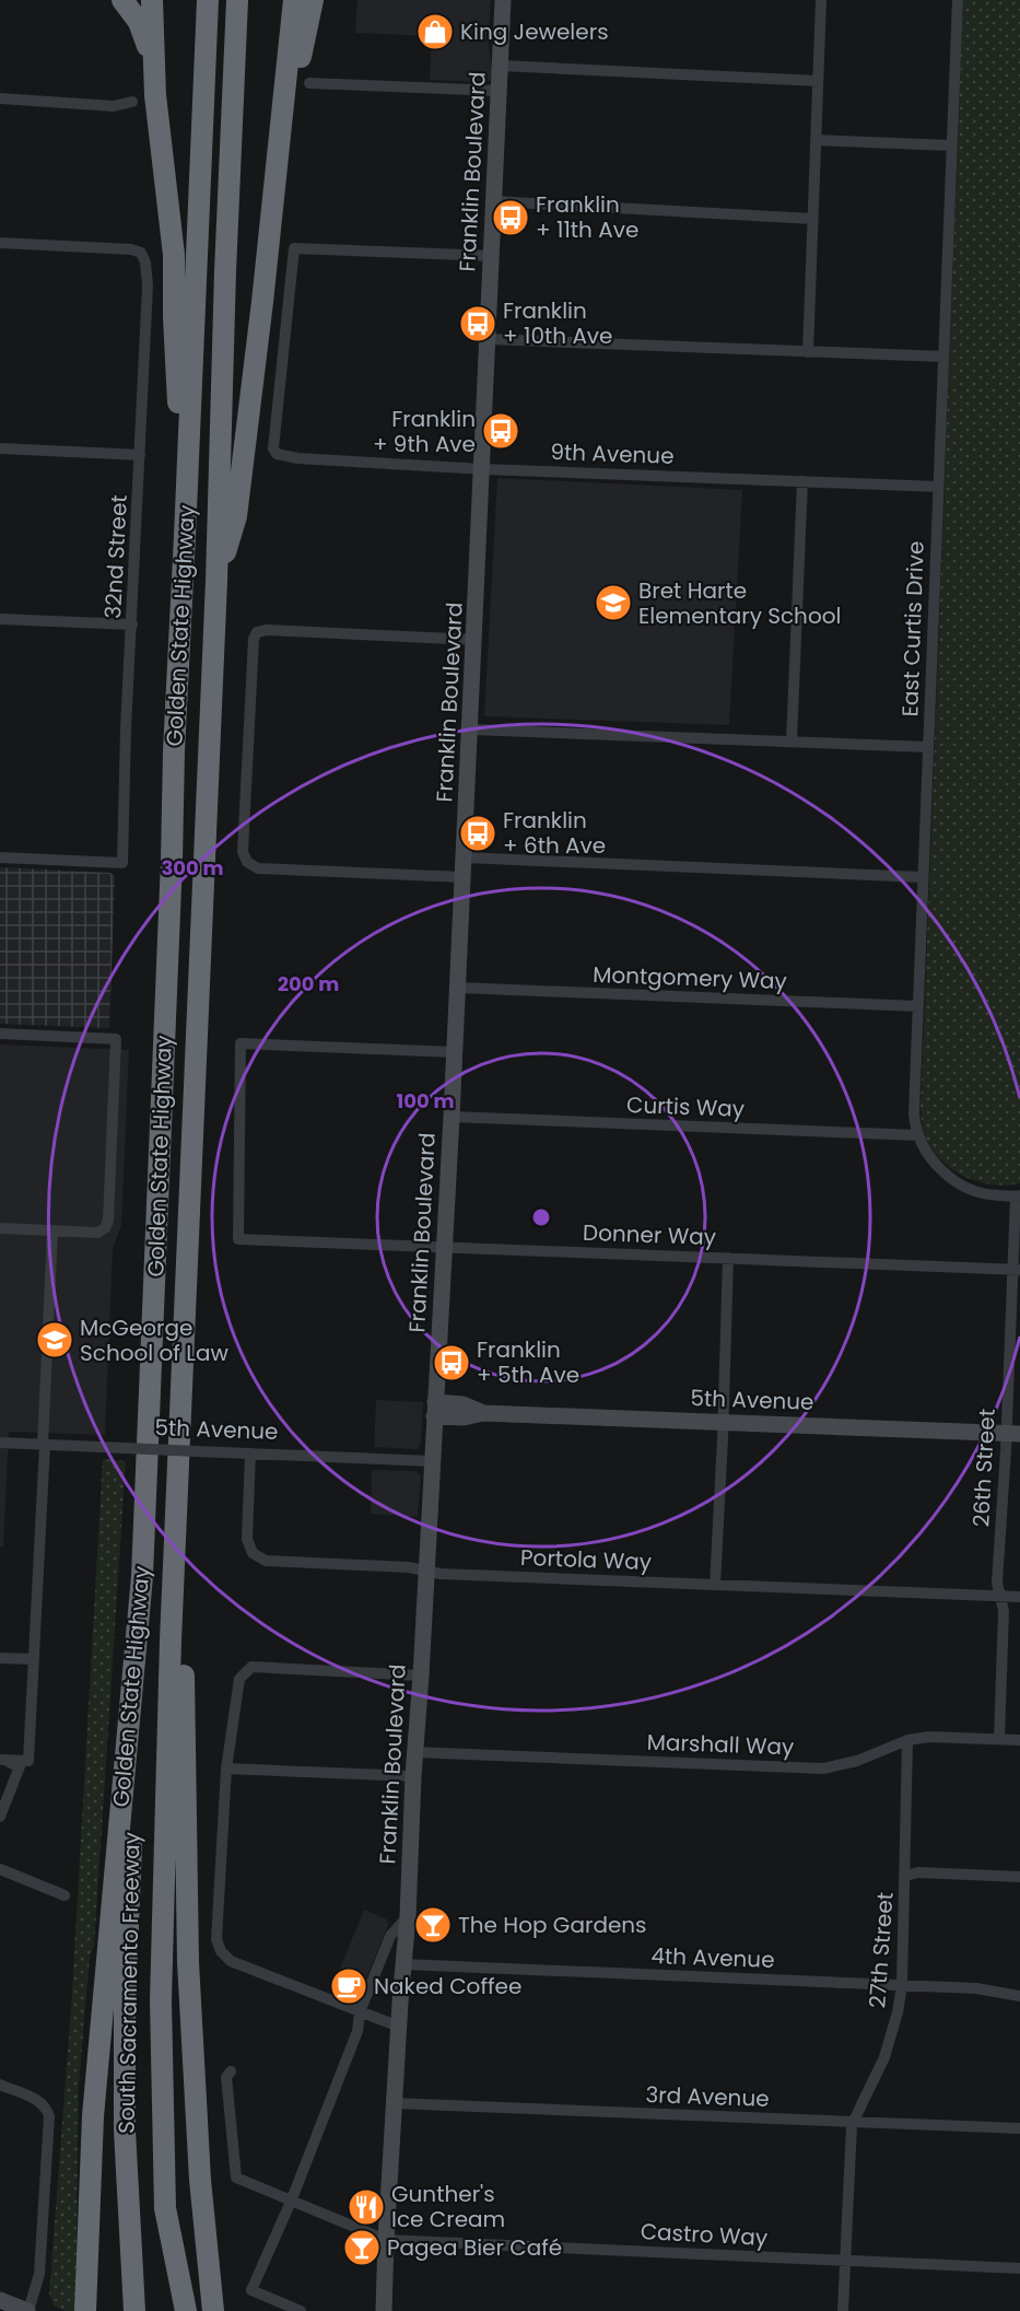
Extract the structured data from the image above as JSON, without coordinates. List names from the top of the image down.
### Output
{
  "streets": {
    "highway": ["Golden State Highway", "South Sacramento Freeway"],
    "main road": ["Franklin Boulevard", "5th Avenue"],
    "street": [
      "9th Avenue",
      "32nd Street",
      "East Curtis Drive",
      "Montgomery Way",
      "Curtis Way",
      "Donner Way",
      "26th Street",
      "Portola Way",
      "Marshall Way",
      "27th Street",
      "4th Avenue",
      "3rd Avenue",
      "Castro Way"
    ]
  },
  "crossings": [
    ["Franklin Boulevard", "9th Avenue"],
    ["Franklin Boulevard", "Montgomery Way"],
    ["Franklin Boulevard", "Curtis Way"],
    ["Franklin Boulevard", "Donner Way"],
    ["Franklin Boulevard", "5th Avenue"],
    ["Franklin Boulevard", "Portola Way"],
    ["Franklin Boulevard", "Marshall Way"],
    ["Franklin Boulevard", "4th Avenue"],
    ["Franklin Boulevard", "3rd Avenue"],
    ["Franklin Boulevard", "Castro Way"],
    ["9th Avenue", "East Curtis Drive"],
    ["Golden State Highway", "South Sacramento Freeway"],
    ["East Curtis Drive", "Montgomery Way"],
    ["East Curtis Drive", "Curtis Way"],
    ["East Curtis Drive", "26th Street"],
    ["Donner Way", "26th Street"],
    ["5th Avenue", "26th Street"],
    ["5th Avenue", "Portola Way"],
    ["26th Street", "Portola Way"],
    ["26th Street", "Marshall Way"],
    ["Marshall Way", "27th Street"],
    ["27th Street", "4th Avenue"],
    ["27th Street", "3rd Avenue"],
    ["27th Street", "Castro Way"]
  ],
  "places": {
    "shop": ["King Jewelers"],
    "bus stop": [
      "Franklin + 11th Ave",
      "Franklin + 10th Ave",
      "Franklin + 9th Ave",
      "Franklin + 6th Ave",
      "Franklin + 5th Ave"
    ],
    "school or university": ["Bret Harte Elementary School", "McGeorge School of Law"],
    "bar": ["The Hop Gardens", "Pagea Bier Café"],
    "cafe": ["Naked Coffee"],
    "restaurant": ["Gunther's Ice Cream"]
  },
  "rings": ["300 m", "200 m", "100 m"]
}
